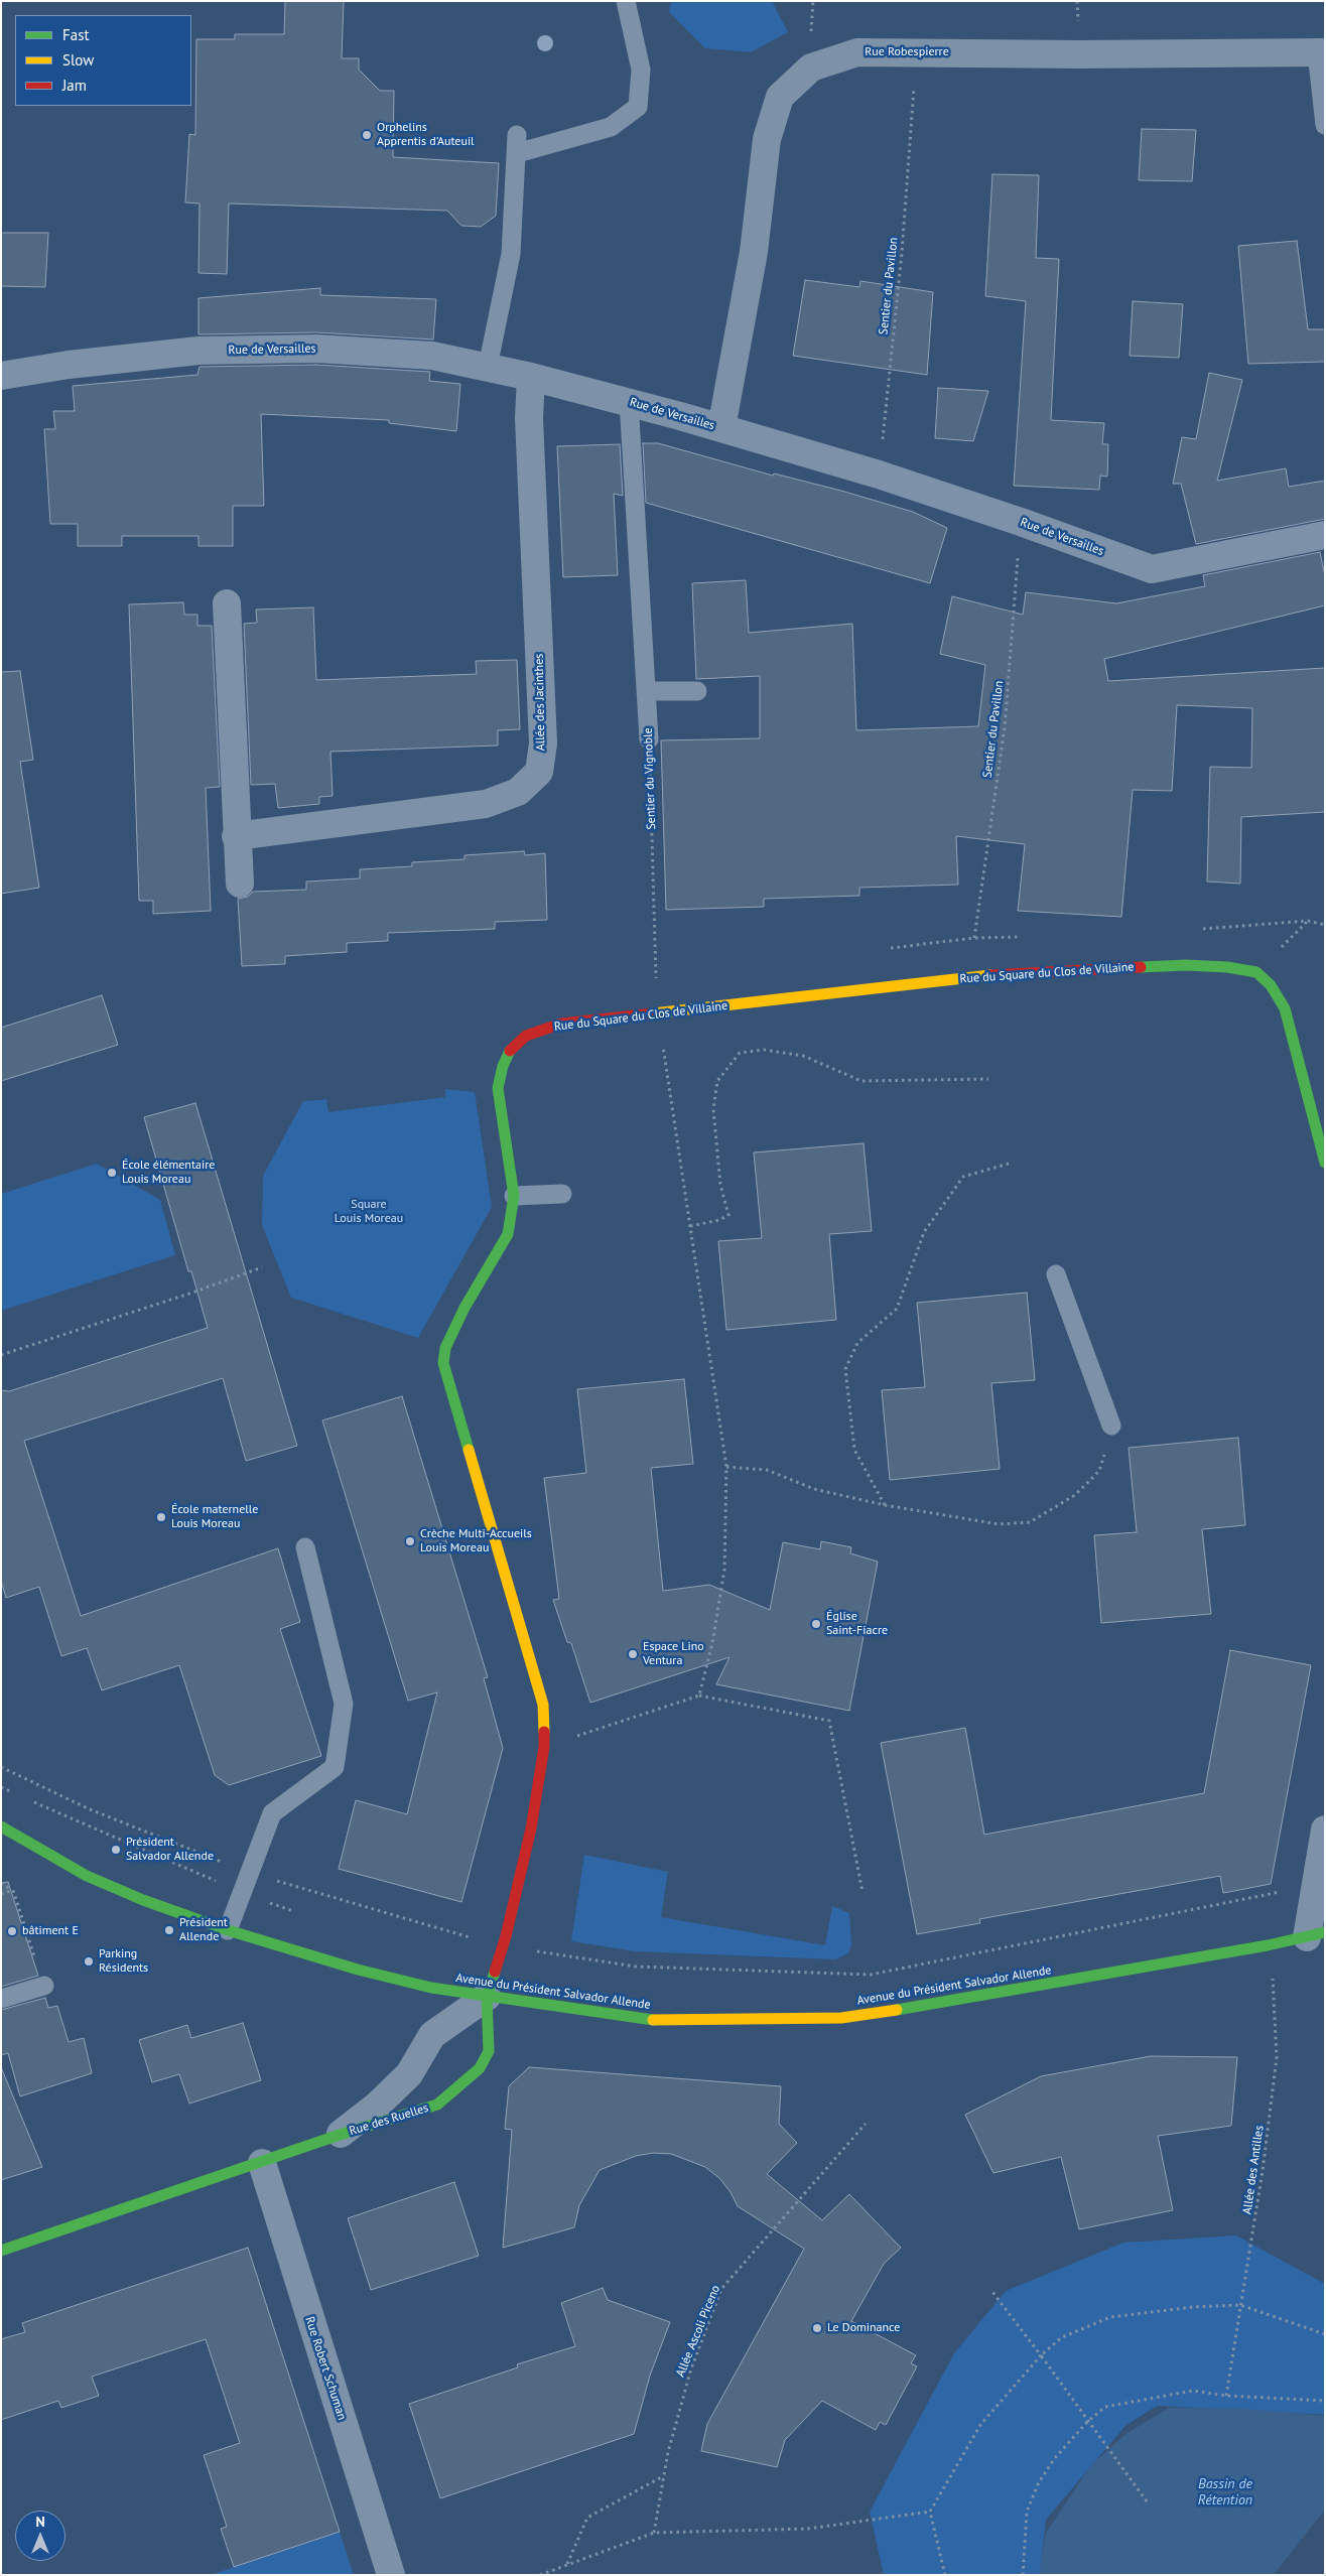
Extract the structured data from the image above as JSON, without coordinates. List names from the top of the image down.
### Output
{
  "streets": {
    "street": [
      "Rue Robespierre",
      "Rue de Versailles",
      "Allée des Jacinthes",
      "Rue du Square du Clos de Villaine",
      "Avenue du Président Salvador Allende",
      "Rue des Ruelles",
      "Rue Robert Schuman"
    ],
    "lane": ["Sentier du Vignoble"],
    "path": ["Sentier du Pavillon", "Allée des Antilles", "Allée Ascoli Piceno"]
  },
  "crossings": [
    ["Rue Robespierre", "Rue de Versailles"],
    ["Sentier du Pavillon", "Rue de Versailles"],
    ["Rue de Versailles", "Allée des Jacinthes"],
    ["Rue de Versailles", "Sentier du Vignoble"],
    ["Sentier du Vignoble", "Rue du Square du Clos de Villaine"],
    ["Rue du Square du Clos de Villaine", "Avenue du Président Salvador Allende"],
    ["Rue du Square du Clos de Villaine", "Rue des Ruelles"],
    ["Avenue du Président Salvador Allende", "Rue des Ruelles"],
    ["Avenue du Président Salvador Allende", "Allée des Antilles"],
    ["Rue des Ruelles", "Rue Robert Schuman"]
  ],
  "water": ["Bassin de Rétention"],
  "parks": ["Square Louis Moreau"],
  "places": [
    "Orphelins Apprentis d'Auteuil",
    "École élémentaire Louis Moreau",
    "École maternelle Louis Moreau",
    "Crèche Multi-Accueils Louis Moreau",
    "Église Saint-Fiacre",
    "Espace Lino Ventura",
    "Président Salvador Allende",
    "Président Allende",
    "bâtiment E",
    "Parking Résidents",
    "Le Dominance"
  ],
  "legend": ["Fast", "Slow", "Jam"],
  "north": "top"
}
